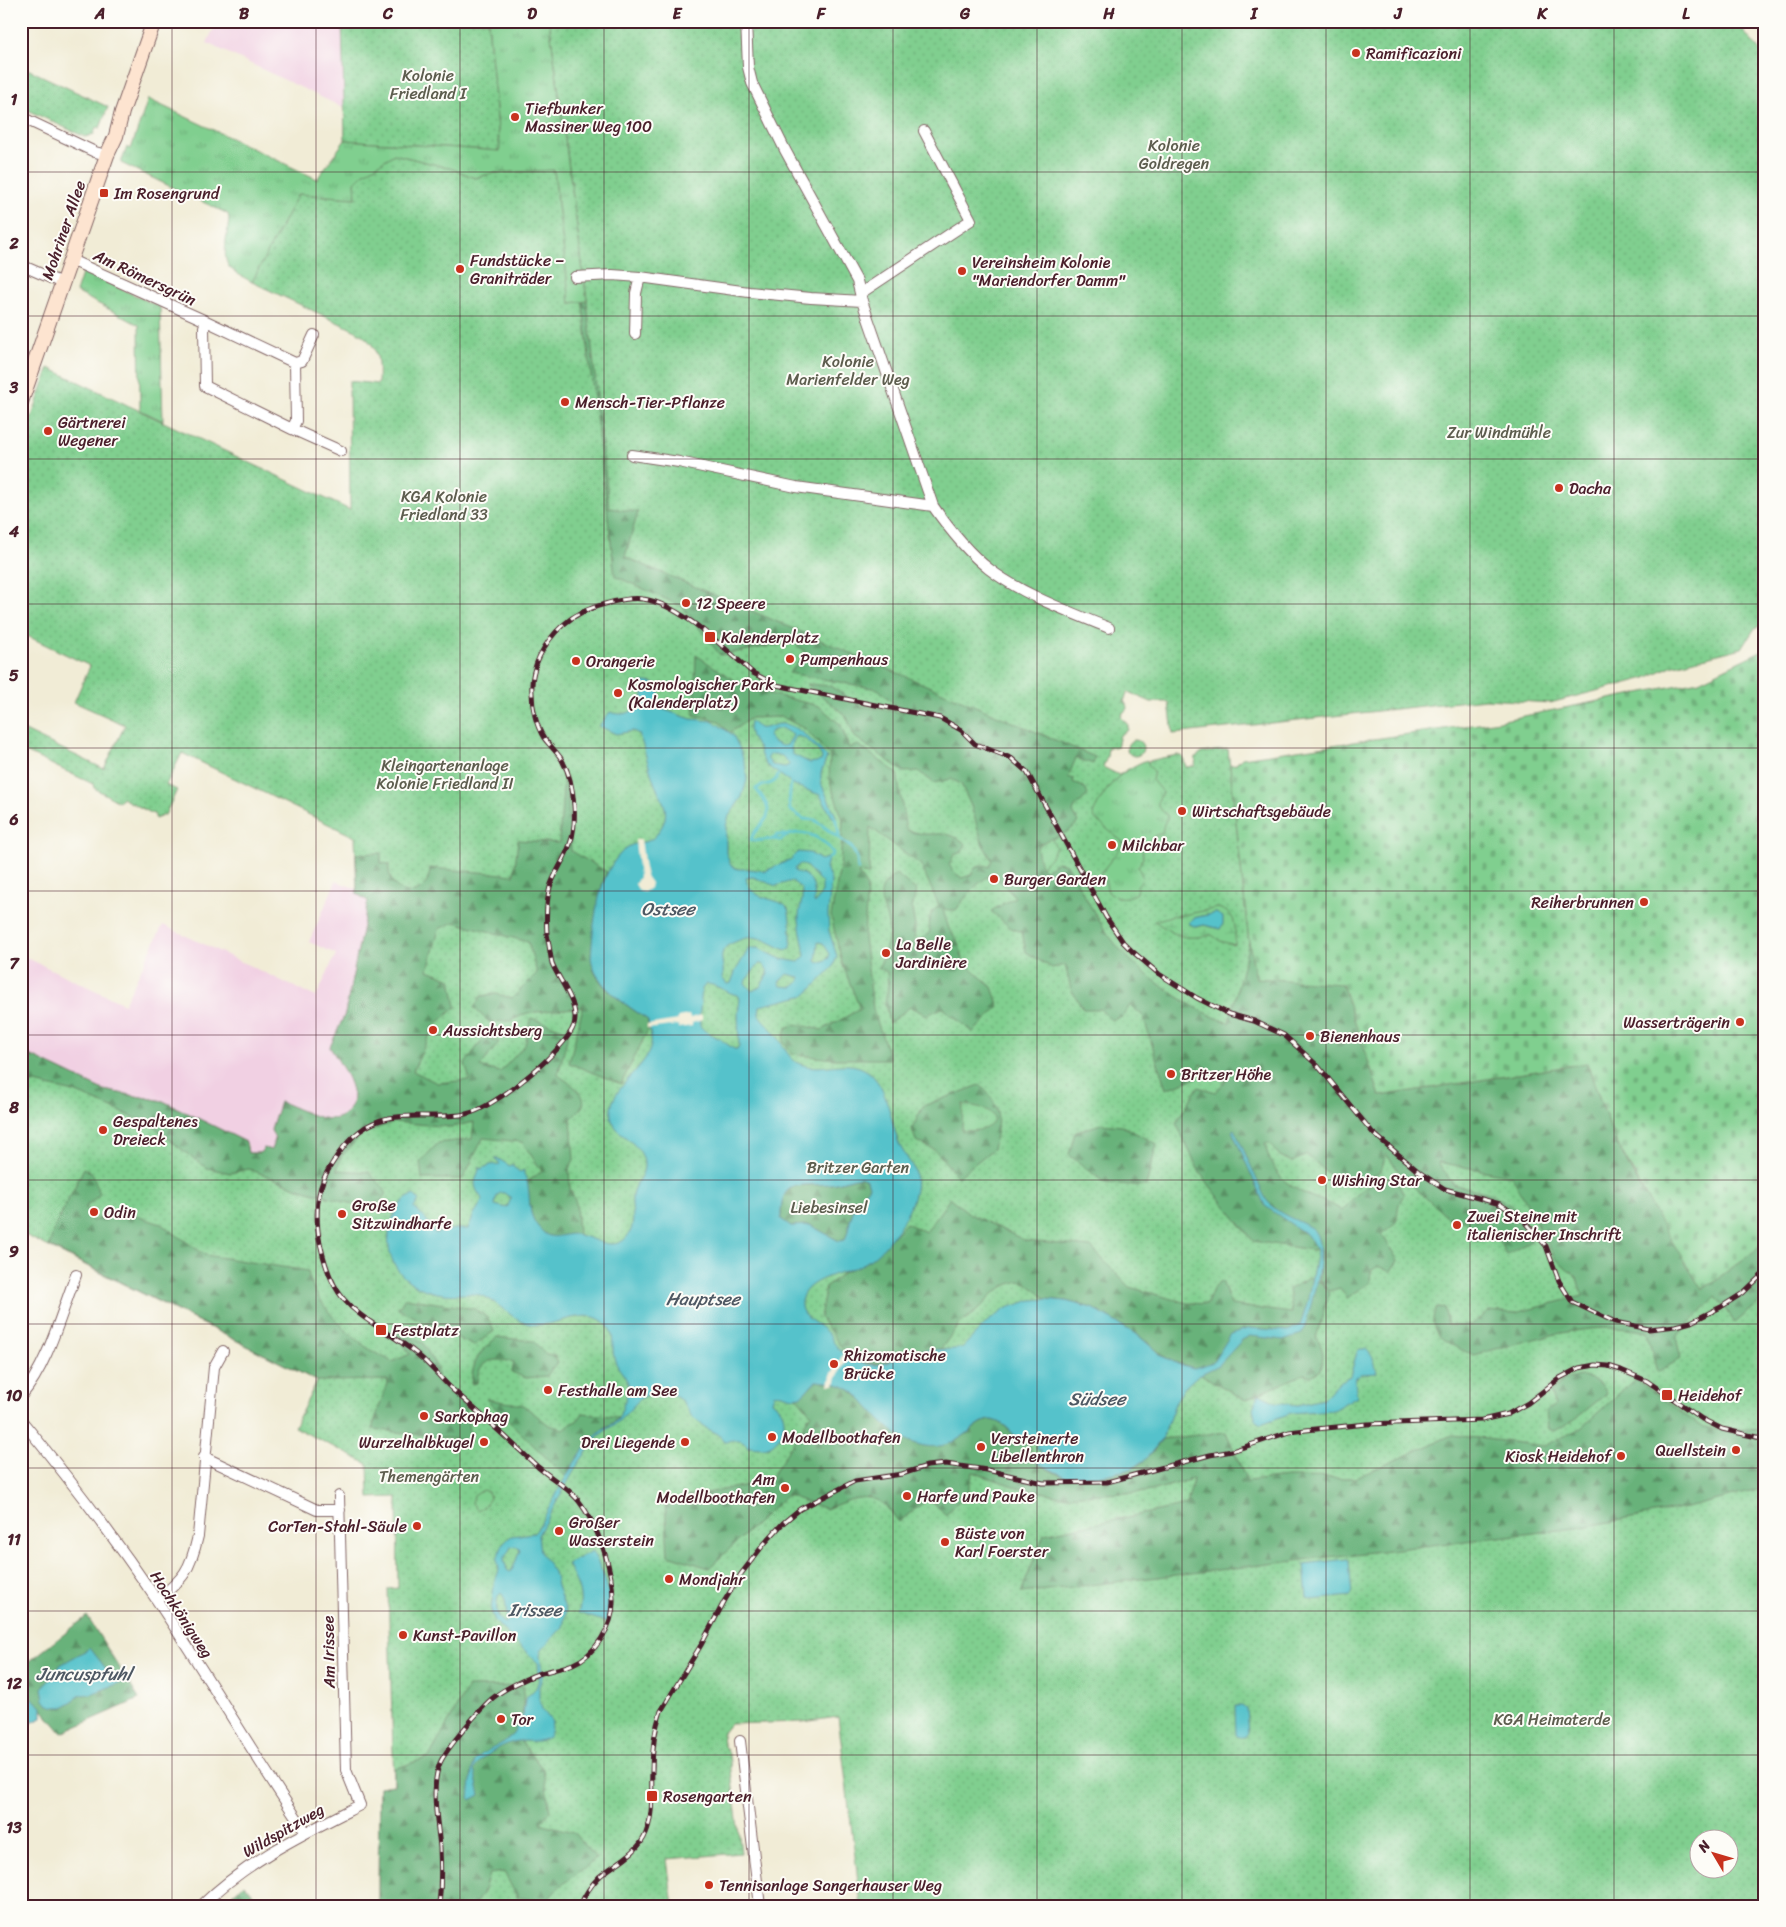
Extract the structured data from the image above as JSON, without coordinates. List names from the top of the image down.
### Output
{
  "streets": {
    "main road": ["Mohriner Allee"],
    "street": [
      "Am Römersgrün",
      "Hochkönigweg",
      "Am Irissee",
      "Wildspitzweg"
    ]
  },
  "crossings": [
    ["Mohriner Allee", "Am Römersgrün"],
    ["Hochkönigweg", "Wildspitzweg"],
    ["Am Irissee", "Wildspitzweg"]
  ],
  "water": [
    "Ostsee",
    "Hauptsee",
    "Südsee",
    "Irissee",
    "Juncuspfuhl"
  ],
  "parks": [
    "Kolonie Friedland I",
    "Kolonie Goldregen",
    "Kolonie Marienfelder Weg",
    "Zur Windmühle",
    "KGA Kolonie Friedland 33",
    "Kleingartenanlage Kolonie Friedland II",
    "Britzer Garten",
    "Liebesinsel",
    "Themengärten",
    "KGA Heimaterde"
  ],
  "places": {
    "other": [
      "Ramificazioni",
      "Tiefbunker Massiner Weg 100",
      "Fundstücke – Graniträder",
      "Vereinsheim Kolonie \"Mariendorfer Damm\"",
      "Mensch-Tier-Pflanze",
      "Gärtnerei Wegener",
      "Dacha",
      "12 Speere",
      "Pumpenhaus",
      "Orangerie",
      "Kosmologischer Park (Kalenderplatz)",
      "Wirtschaftsgebäude",
      "Milchbar",
      "Burger Garden",
      "Reiherbrunnen",
      "La Belle Jardinière",
      "Wasserträgerin",
      "Aussichtsberg",
      "Bienenhaus",
      "Britzer Höhe",
      "Gespaltenes Dreieck",
      "Wishing Star",
      "Odin",
      "Große Sitzwindharfe",
      "Zwei Steine mit italienischer Inschrift",
      "Rhizomatische Brücke",
      "Festhalle am See",
      "Sarkophag",
      "Modellboothafen",
      "Wurzelhalbkugel",
      "Drei Liegende",
      "Versteinerte Libellenthron",
      "Quellstein",
      "Kiosk Heidehof",
      "Am Modellboothafen",
      "Harfe und Pauke",
      "CorTen-Stahl-Säule",
      "Großer Wasserstein",
      "Büste von Karl Foerster",
      "Mondjahr",
      "Kunst-Pavillon",
      "Tor",
      "Tennisanlage Sangerhauser Weg"
    ],
    "transit": [
      "Im Rosengrund",
      "Kalenderplatz",
      "Festplatz",
      "Heidehof",
      "Rosengarten"
    ]
  },
  "north": "top left",
  "grid": {
    "columns": [
      "A",
      "B",
      "C",
      "D",
      "E",
      "F",
      "G",
      "H",
      "I",
      "J",
      "K",
      "L"
    ],
    "rows": [
      "1",
      "2",
      "3",
      "4",
      "5",
      "6",
      "7",
      "8",
      "9",
      "10",
      "11",
      "12",
      "13"
    ]
  }
}
